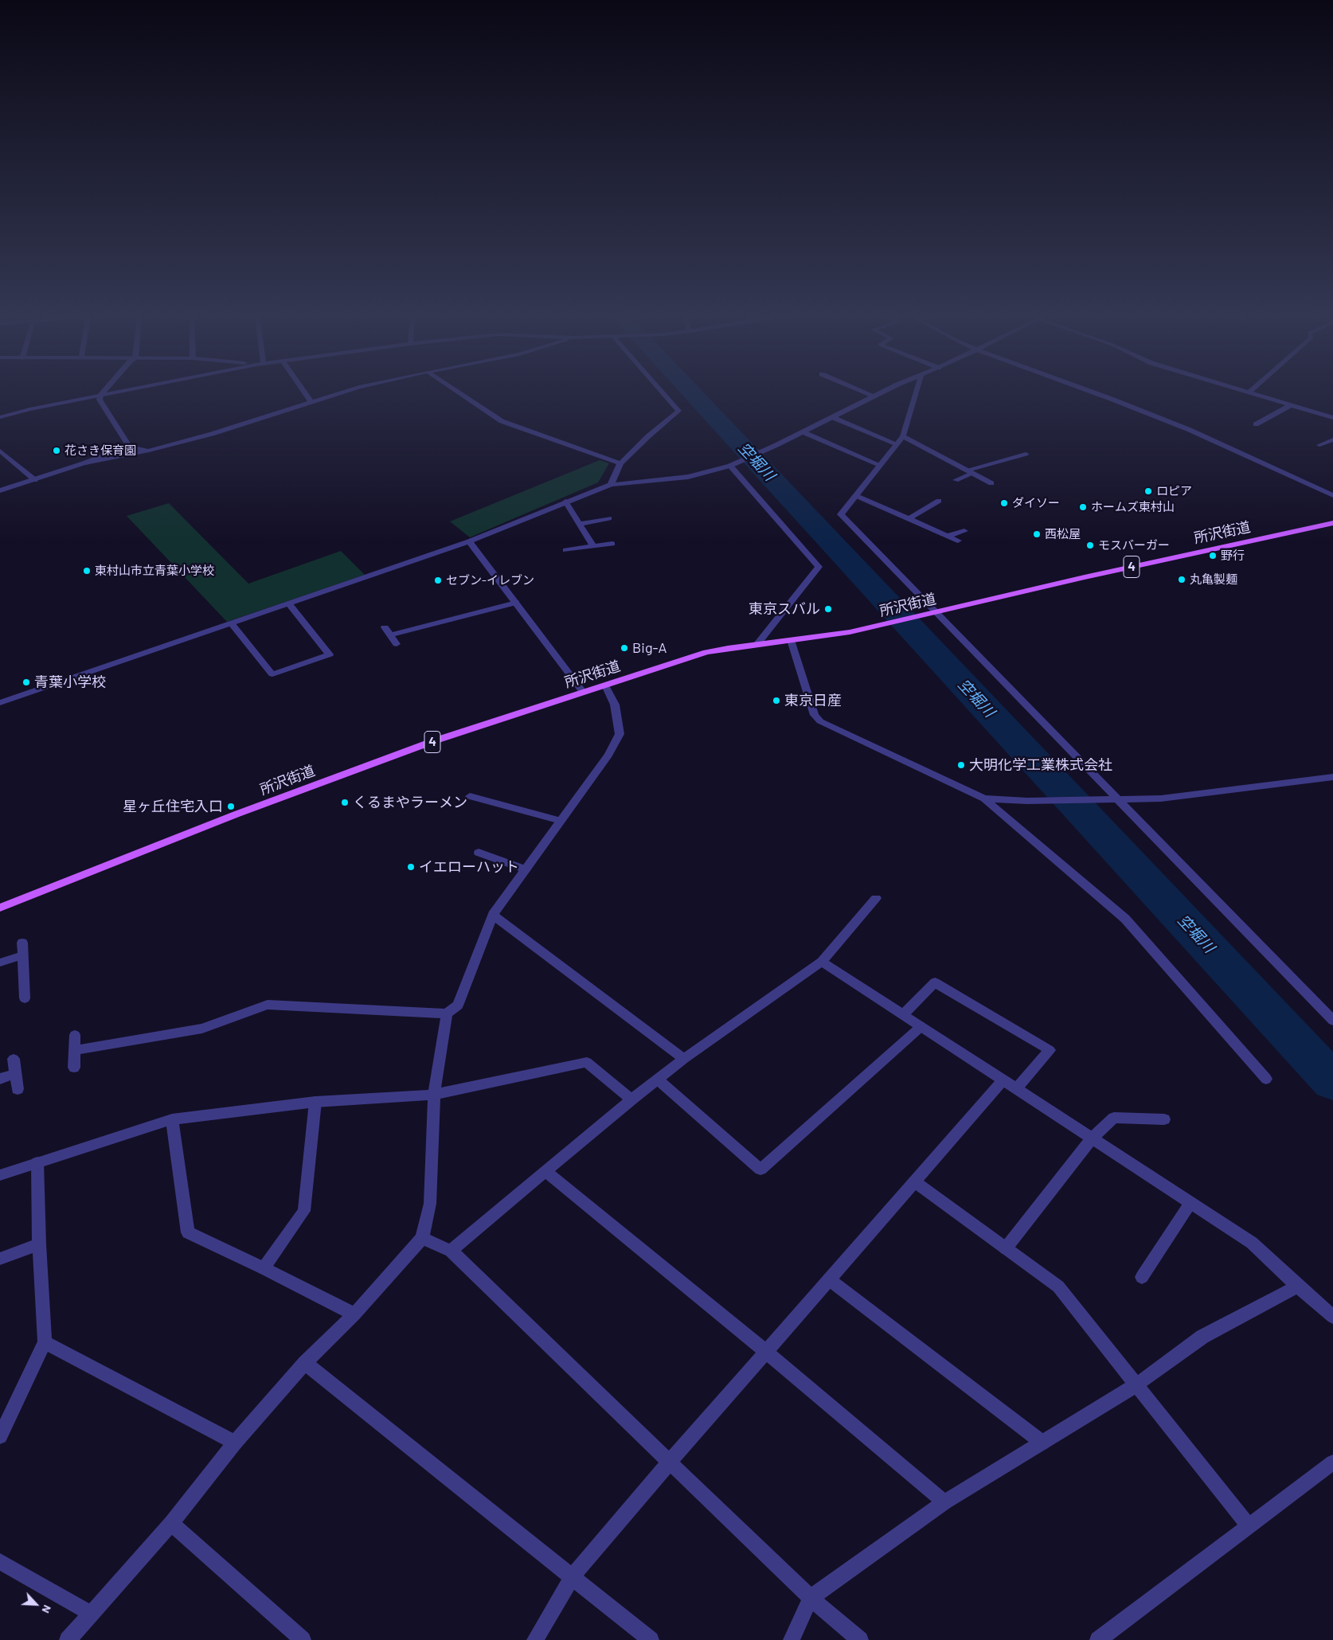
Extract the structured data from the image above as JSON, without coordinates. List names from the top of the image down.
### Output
{
  "streets": {
    "main road": ["所沢街道", "4"]
  },
  "water": ["空堀川"],
  "places": [
    "花さき保育園",
    "ロピア",
    "ダイソー",
    "ホームズ東村山",
    "西松屋",
    "モスバーガー",
    "野行",
    "東村山市立青葉小学校",
    "丸亀製麺",
    "セブン-イレブン",
    "東京スバル",
    "Big-A",
    "青葉小学校",
    "東京日産",
    "大明化学工業株式会社",
    "くるまやラーメン",
    "星ヶ丘住宅入口",
    "イエローハット"
  ],
  "north": "bottom right"
}
